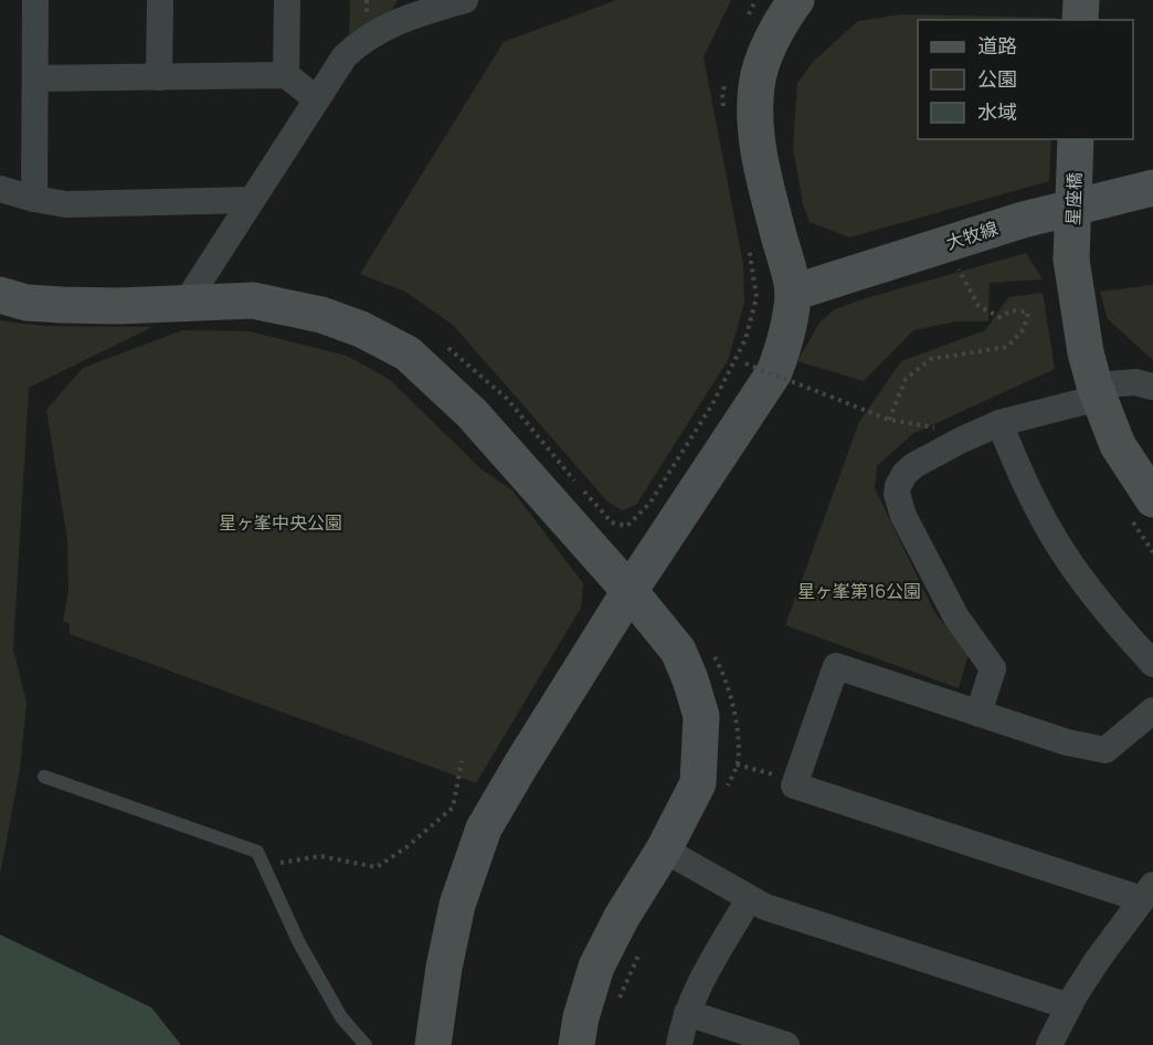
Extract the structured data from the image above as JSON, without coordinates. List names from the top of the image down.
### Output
{
  "streets": {
    "street": ["星座橋", "大牧線"]
  },
  "parks": ["星ヶ峯中央公園", "星ヶ峯第16公園"],
  "legend": ["道路", "公園", "水域"]
}
